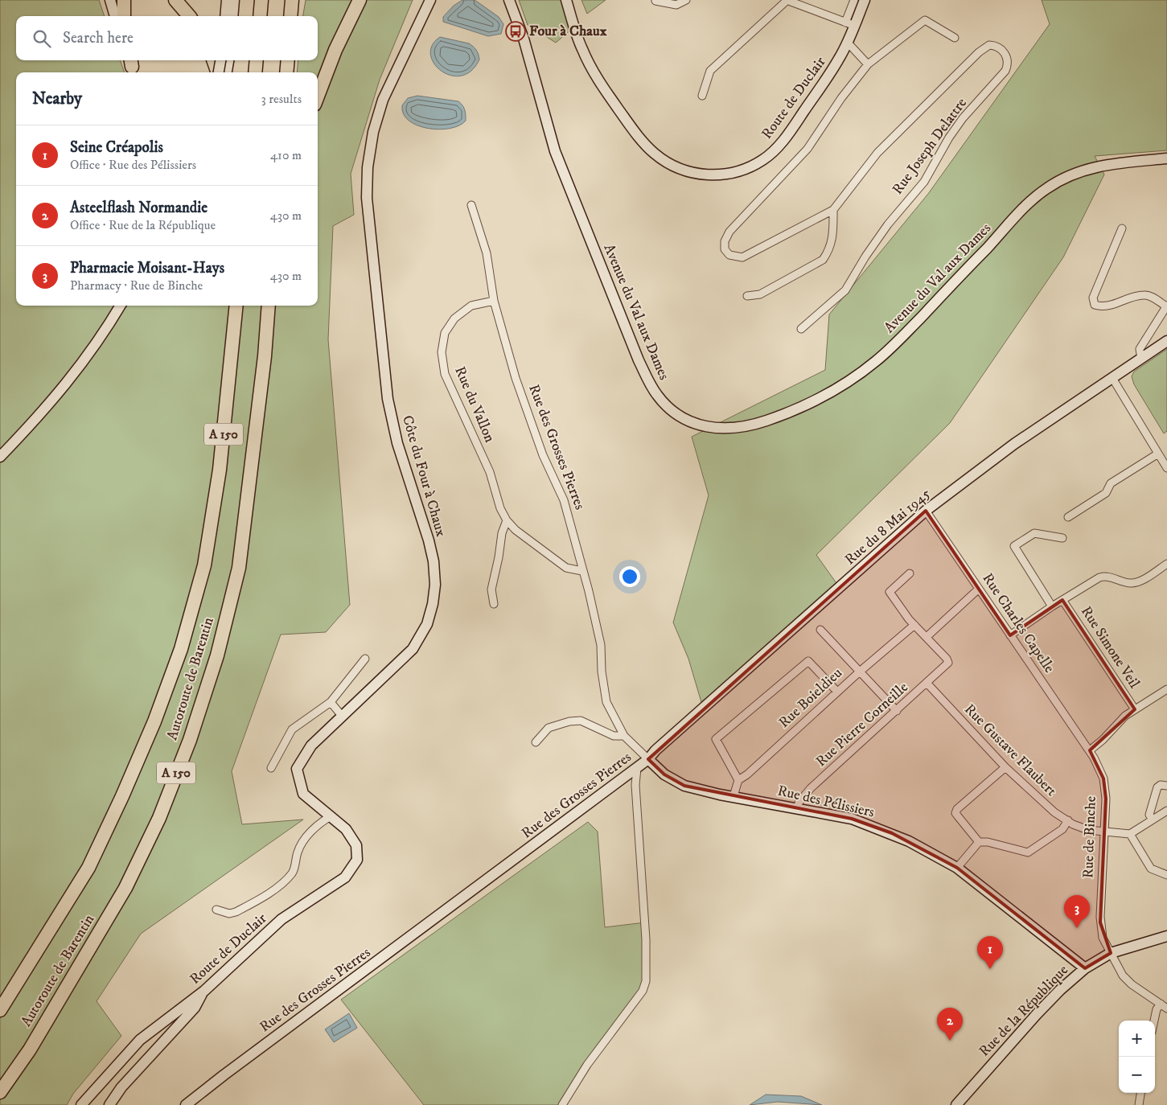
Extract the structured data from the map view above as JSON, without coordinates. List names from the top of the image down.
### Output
{
  "streets": {
    "highway": ["A 150", "Autoroute de Barentin"],
    "street": [
      "Route de Duclair",
      "Rue Joseph Delattre",
      "Avenue du Val aux Dames",
      "Rue du Vallon",
      "Rue des Grosses Pierres",
      "Côte du Four à Chaux",
      "Rue du 8 Mai 1945",
      "Rue Charles Capelle",
      "Rue Simone Veil",
      "Rue Boieldieu",
      "Rue Pierre Corneille",
      "Rue Gustave Flaubert",
      "Rue des Pélissiers",
      "Rue de Binche",
      "Rue de la République"
    ]
  },
  "crossings": [
    ["Route de Duclair", "Côte du Four à Chaux"],
    ["Rue du Vallon", "Rue des Grosses Pierres"],
    ["Rue des Grosses Pierres", "Rue du 8 Mai 1945"],
    ["Rue des Grosses Pierres", "Rue des Pélissiers"],
    ["Rue du 8 Mai 1945", "Rue Charles Capelle"],
    ["Rue du 8 Mai 1945", "Rue des Pélissiers"],
    ["Rue Charles Capelle", "Rue de Binche"],
    ["Rue Pierre Corneille", "Rue Gustave Flaubert"],
    ["Rue Pierre Corneille", "Rue des Pélissiers"],
    ["Rue Gustave Flaubert", "Rue de Binche"],
    ["Rue des Pélissiers", "Rue de la République"],
    ["Rue de Binche", "Rue de la République"]
  ],
  "places": {
    "bus stop": ["Four à Chaux"]
  },
  "page": {
    "search": "Search here",
    "heading": ["Nearby", "3 results"],
    "list": [
      {
        "mark": "1",
        "name": "Seine Créapolis",
        "note": "Office · Rue des Pélissiers",
        "value": "410 m"
      },
      {
        "mark": "2",
        "name": "Asteelflash Normandie",
        "note": "Office · Rue de la République",
        "value": "430 m"
      },
      {
        "mark": "3",
        "name": "Pharmacie Moisant-Hays",
        "note": "Pharmacy · Rue de Binche",
        "value": "430 m"
      }
    ],
    "pins": ["3", "1", "2"],
    "map_buttons": ["+", "−"]
  }
}
